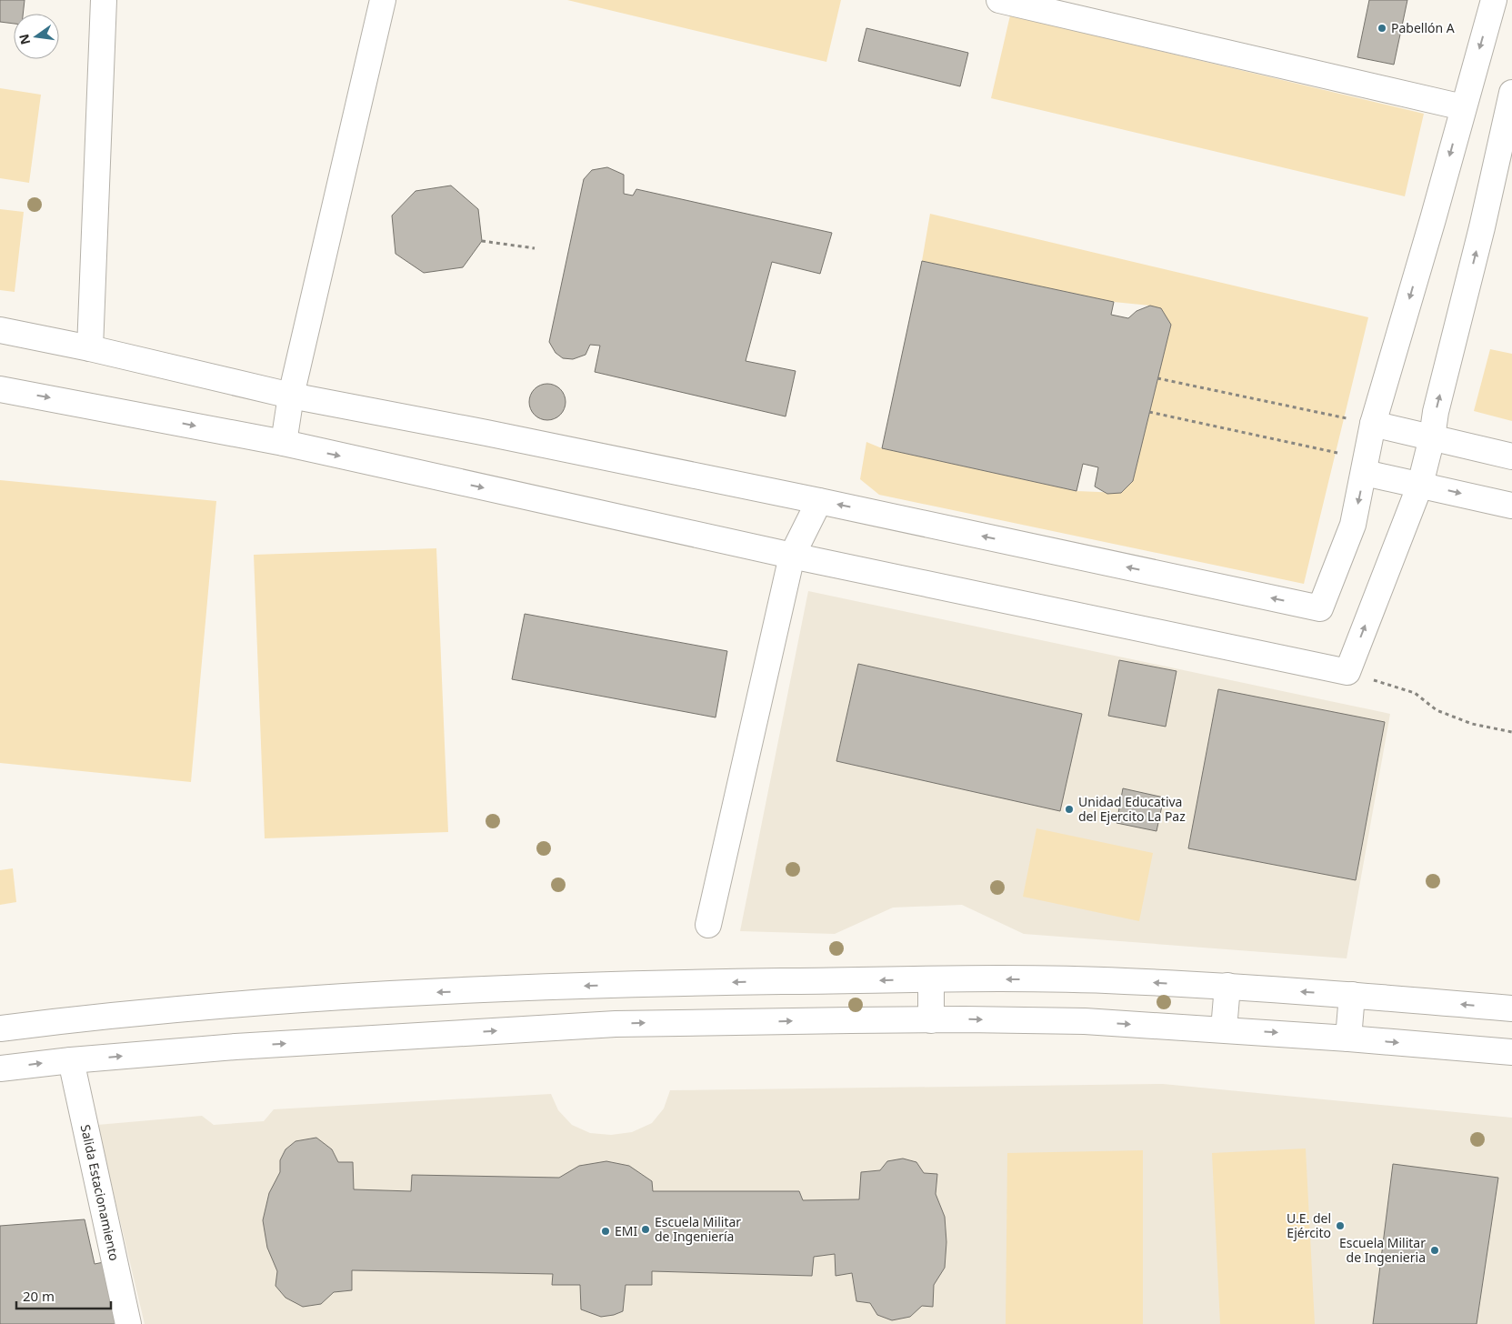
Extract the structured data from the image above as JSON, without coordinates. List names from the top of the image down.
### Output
{
  "streets": {
    "main road": ["Salida Estacionamiento"]
  },
  "places": [
    "Pabellón A",
    "Unidad Educativa del Ejercito La Paz",
    "U.E. del Ejército",
    "Escuela Militar de Ingeniería",
    "EMI",
    "Escuela Militar de Ingenieria"
  ],
  "scale_bar": "20 m",
  "north": "left"
}
